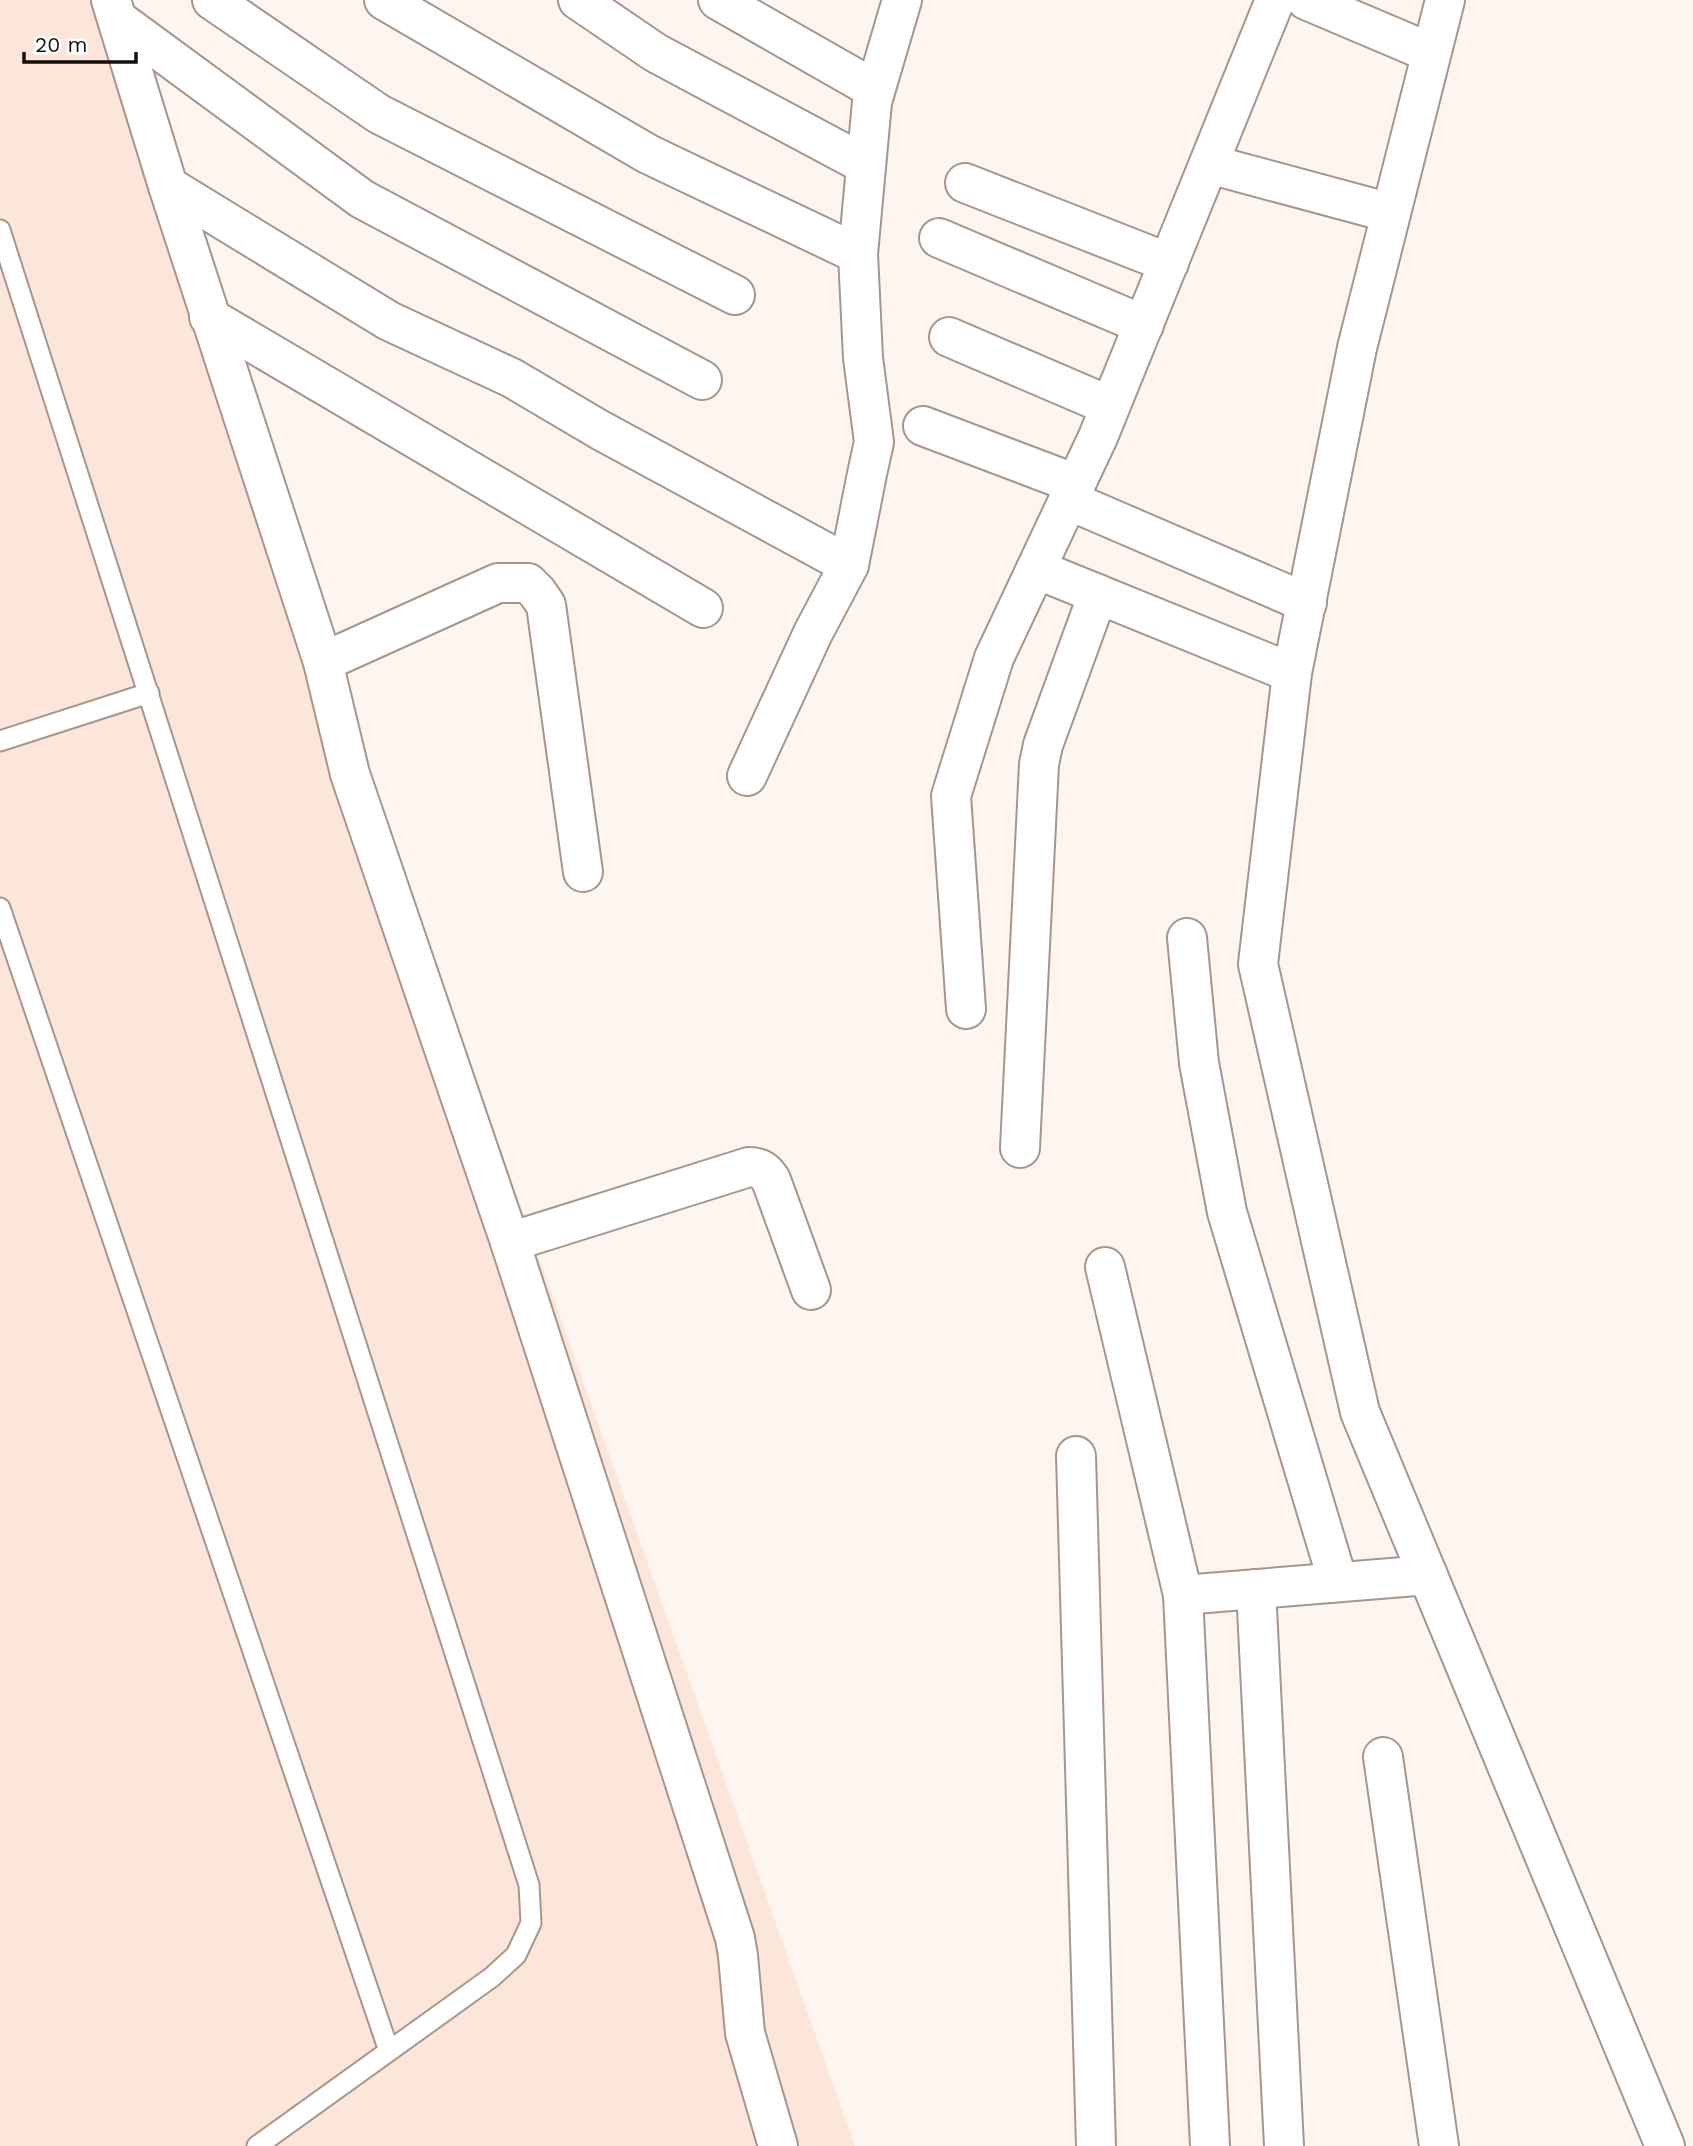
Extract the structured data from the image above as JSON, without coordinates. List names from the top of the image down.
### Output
{
  "scale_bar": "20 m"
}
